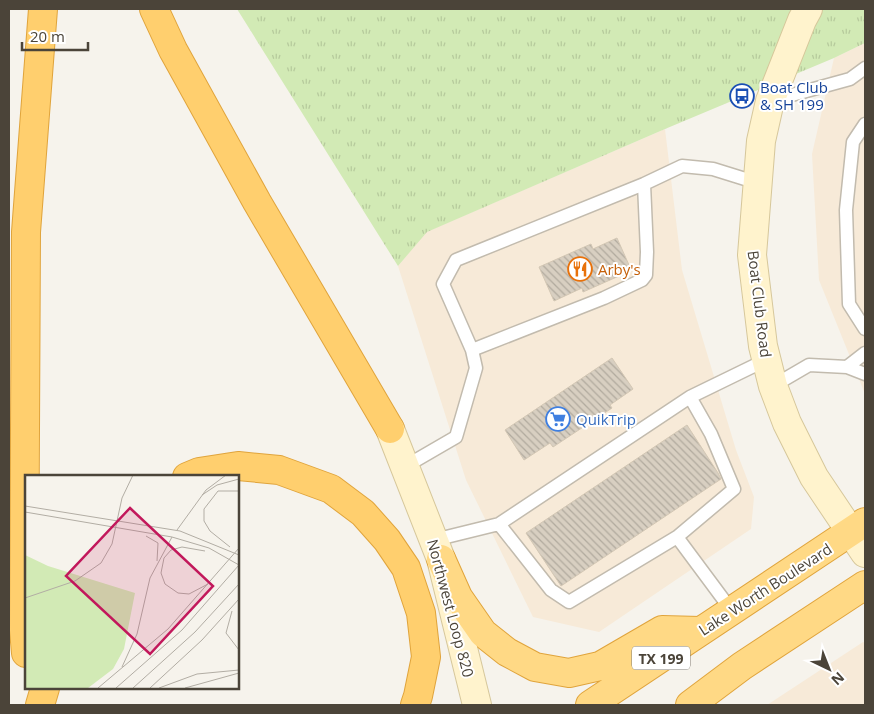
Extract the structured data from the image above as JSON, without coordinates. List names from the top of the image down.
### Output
{
  "streets": {
    "highway": ["Lake Worth Boulevard", "TX 199"],
    "main road": ["Boat Club Road", "Northwest Loop 820"]
  },
  "crossings": [
    ["Boat Club Road", "Lake Worth Boulevard"]
  ],
  "places": {
    "bus stop": ["Boat Club & SH 199"],
    "restaurant": ["Arby's"],
    "supermarket": ["QuikTrip"]
  },
  "scale_bar": "20 m",
  "north": "bottom right"
}
